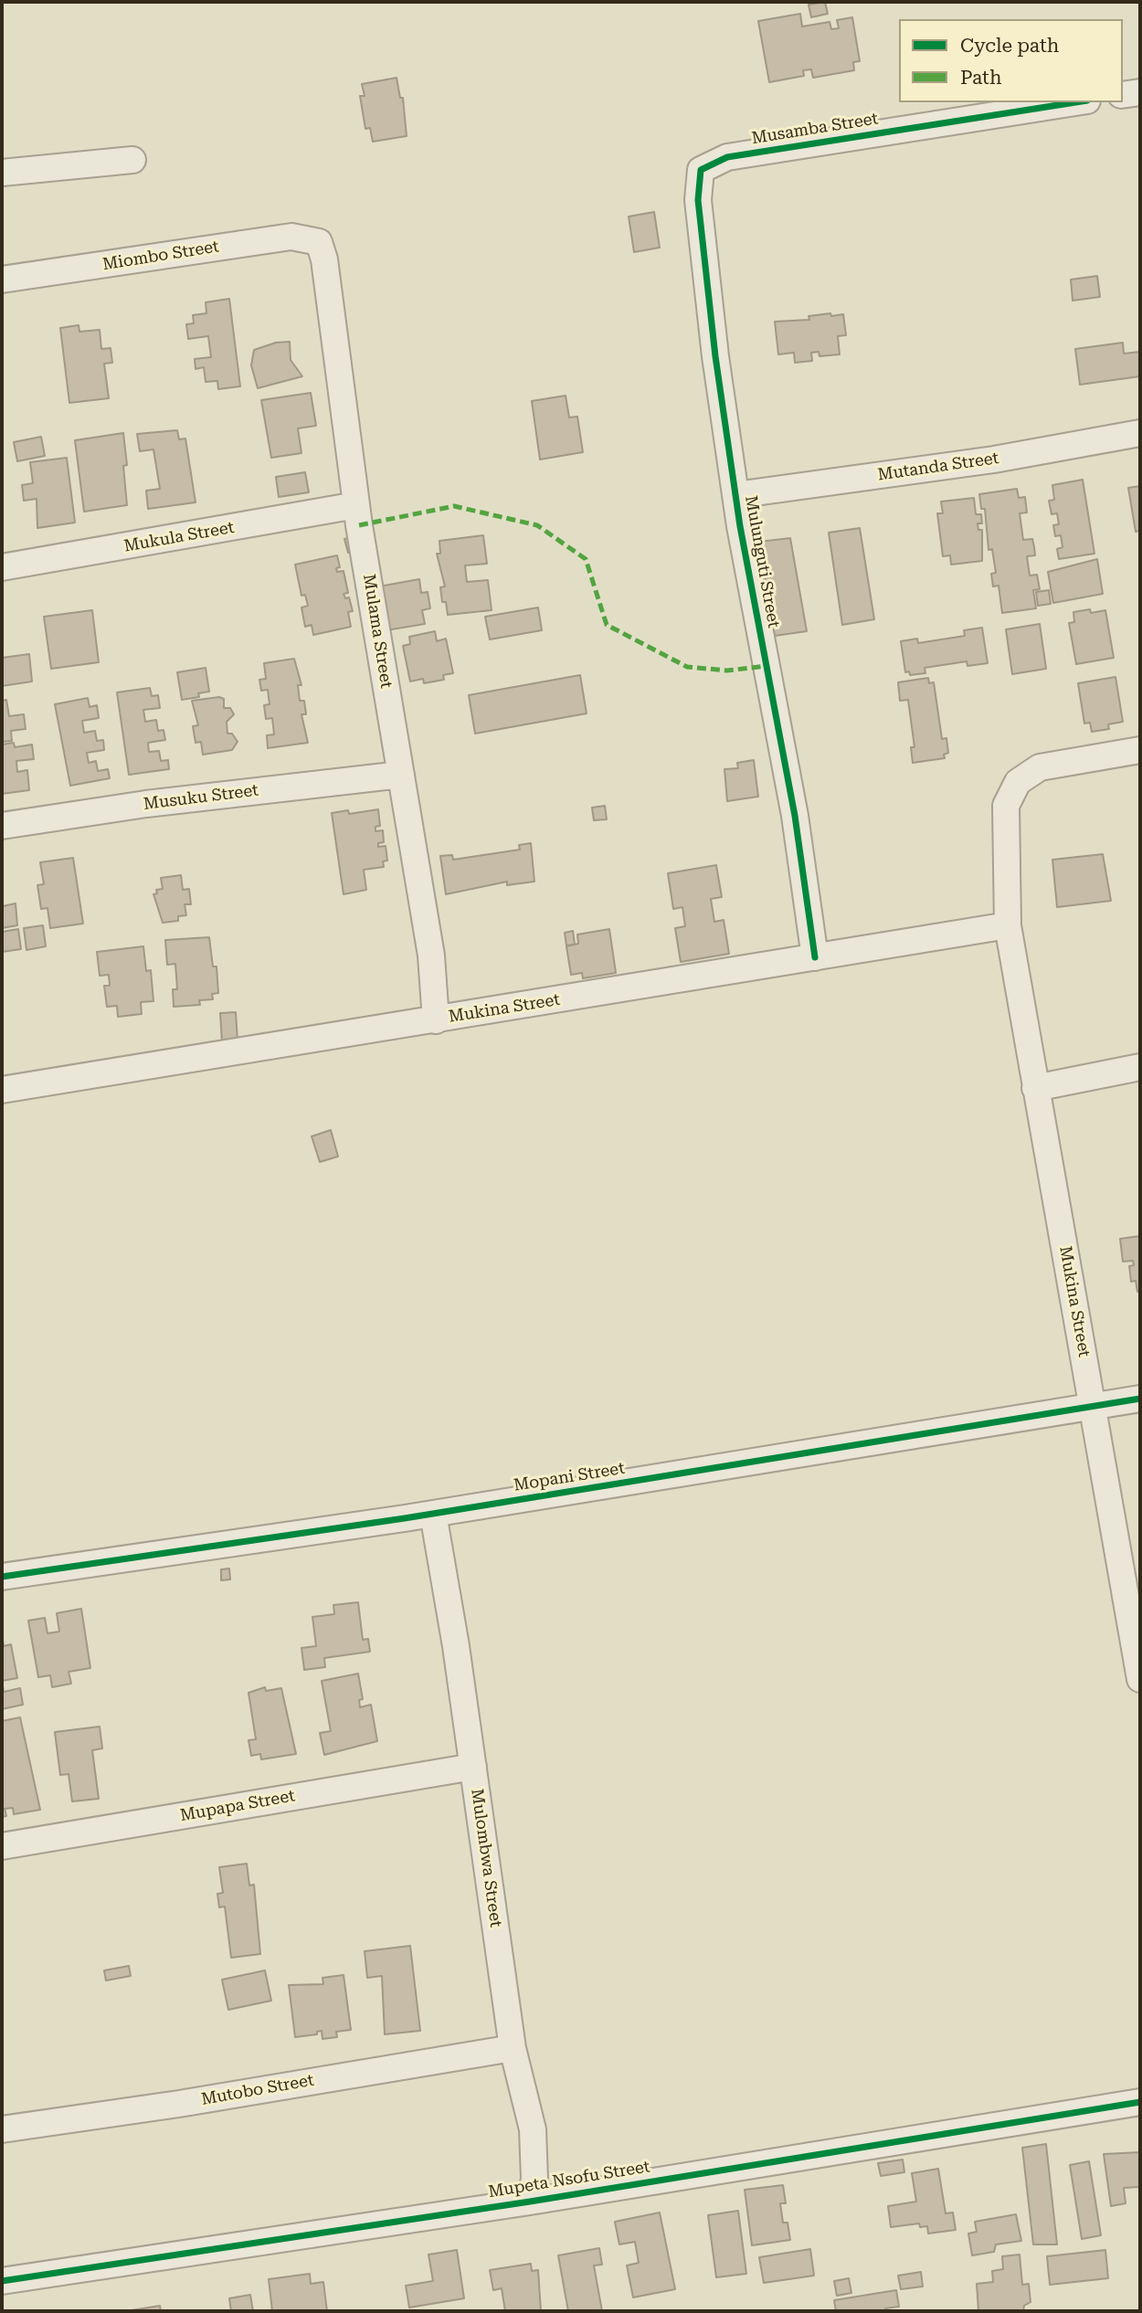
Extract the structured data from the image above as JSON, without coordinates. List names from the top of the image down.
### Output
{
  "streets": {
    "street": [
      "Musamba Street",
      "Miombo Street",
      "Mutanda Street",
      "Mukula Street",
      "Mulunguti Street",
      "Mulama Street",
      "Musuku Street",
      "Mukina Street",
      "Mopani Street",
      "Mupapa Street",
      "Mulombwa Street",
      "Mutobo Street",
      "Mupeta Nsofu Street"
    ]
  },
  "crossings": [
    ["Musamba Street", "Mulunguti Street"],
    ["Miombo Street", "Mulama Street"],
    ["Mutanda Street", "Mulunguti Street"],
    ["Mukula Street", "Mulama Street"],
    ["Mulunguti Street", "Mukina Street"],
    ["Mulama Street", "Musuku Street"],
    ["Mulama Street", "Mukina Street"],
    ["Mukina Street", "Mopani Street"],
    ["Mopani Street", "Mulombwa Street"],
    ["Mupapa Street", "Mulombwa Street"],
    ["Mulombwa Street", "Mutobo Street"],
    ["Mulombwa Street", "Mupeta Nsofu Street"]
  ],
  "legend": ["Cycle path", "Path"]
}
